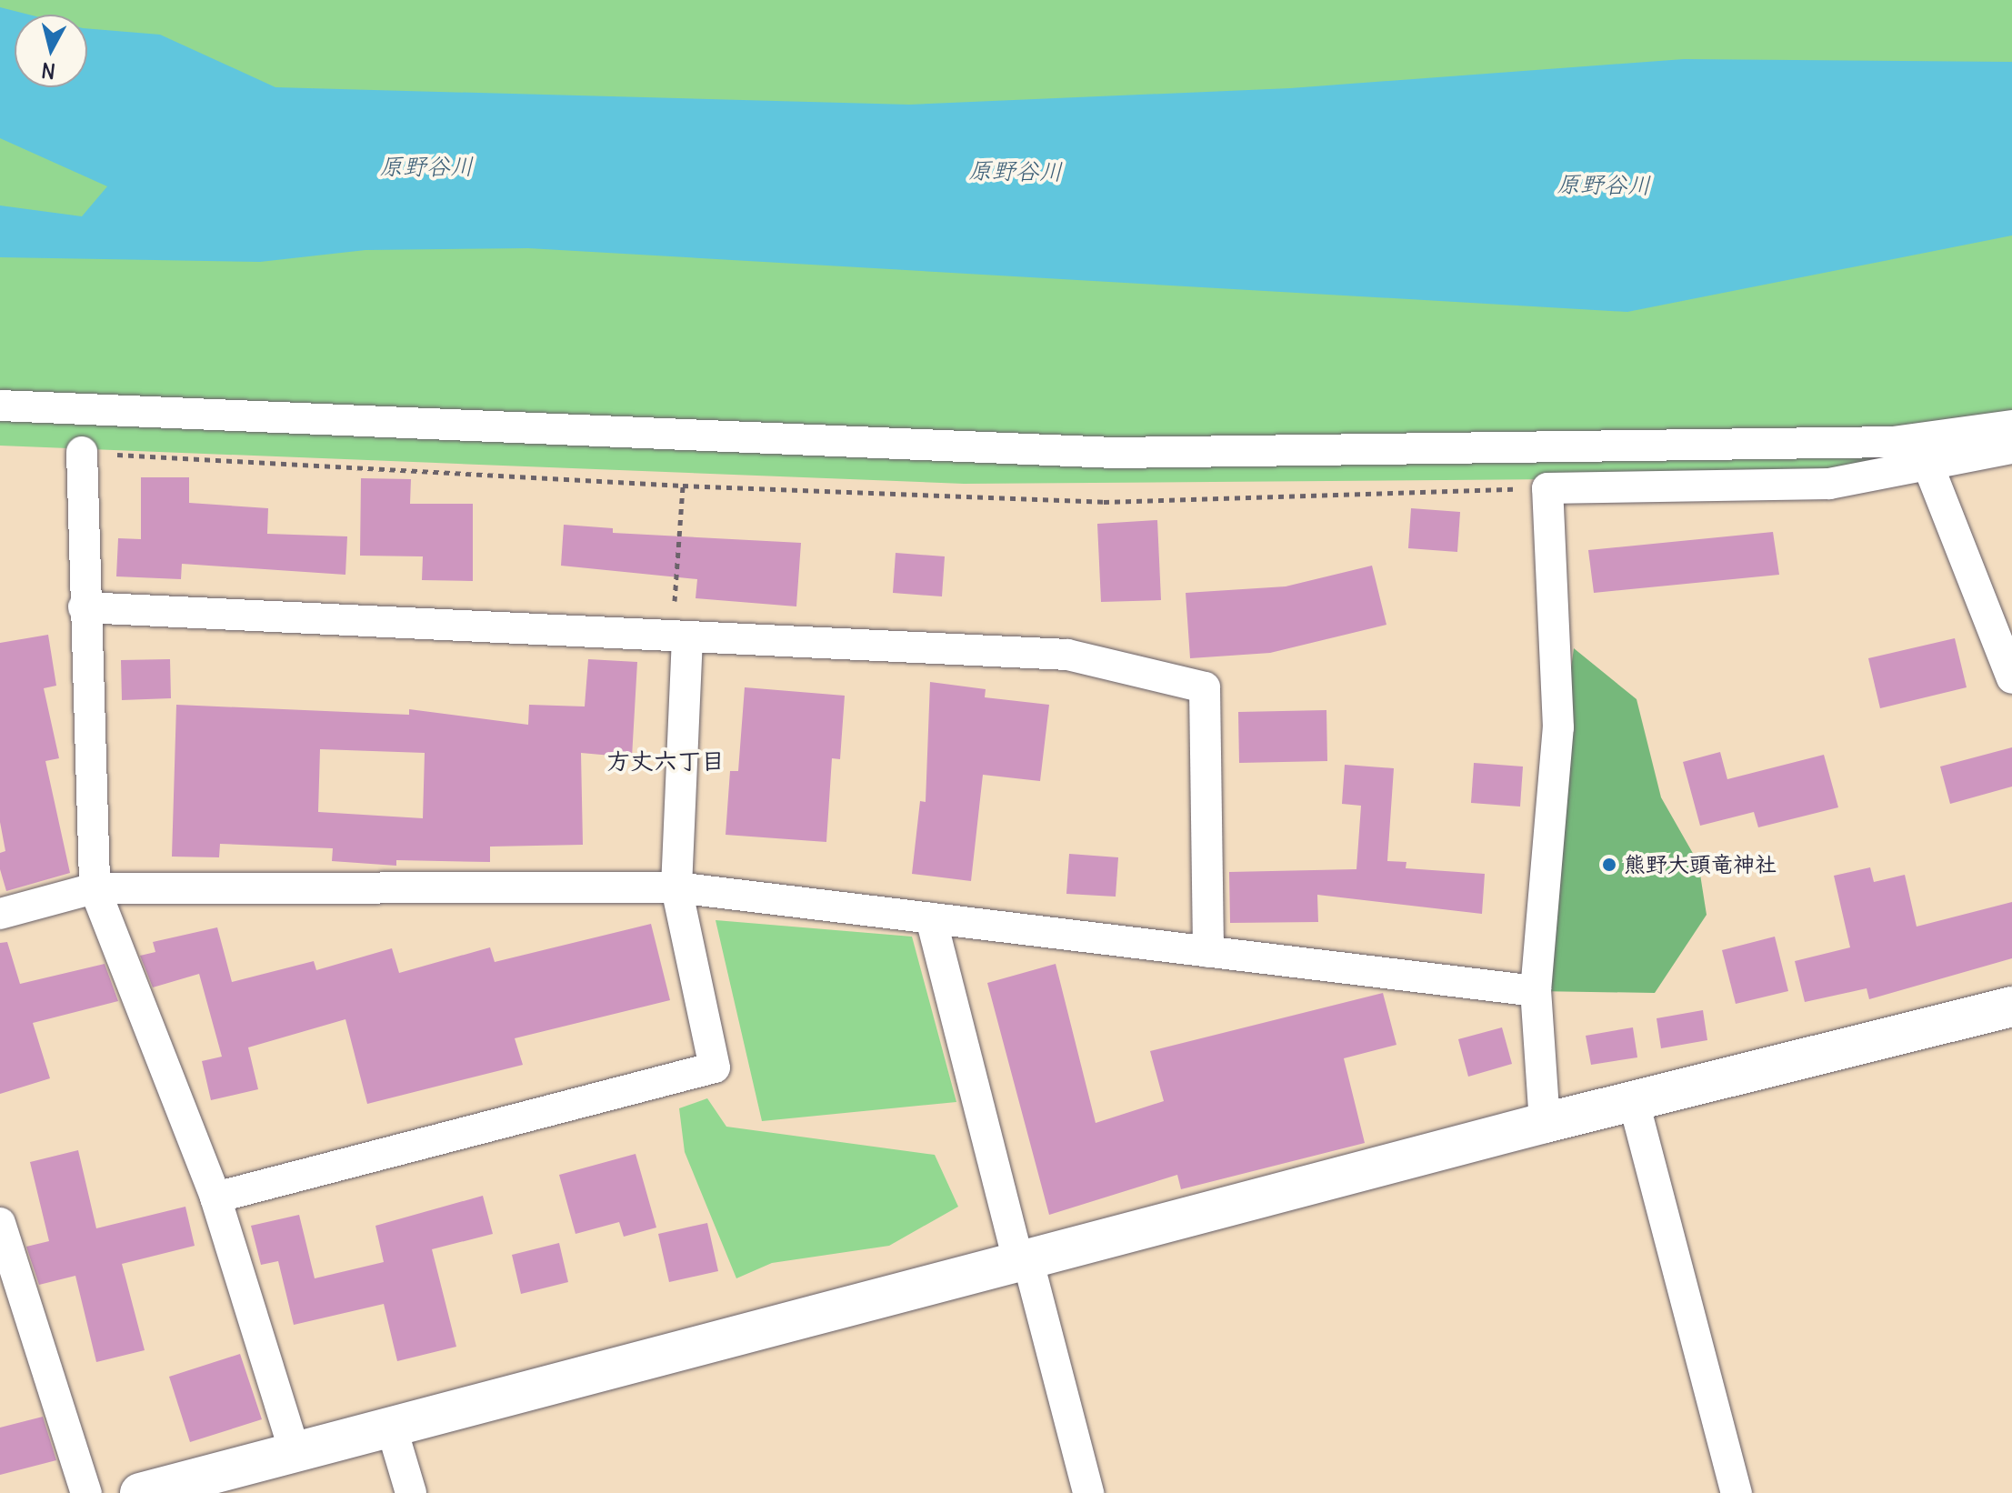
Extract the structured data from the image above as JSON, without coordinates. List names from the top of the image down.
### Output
{
  "districts": ["方丈六丁目"],
  "water": ["原野谷川"],
  "places": ["熊野大頭竜神社"],
  "north": "bottom"
}
